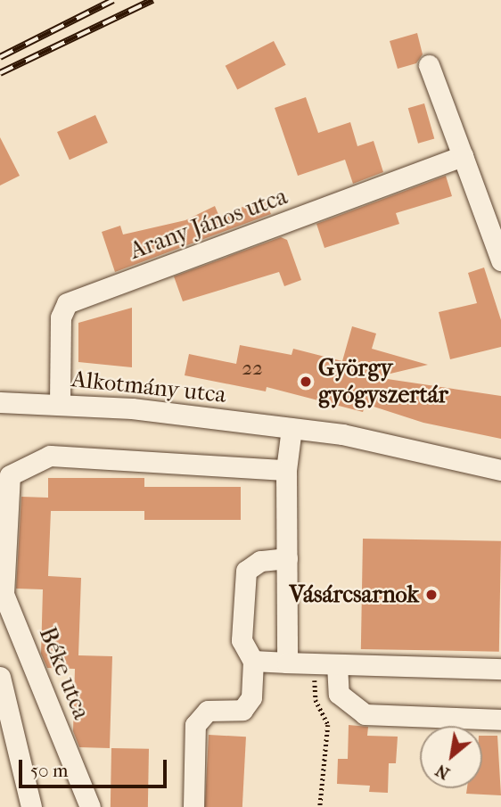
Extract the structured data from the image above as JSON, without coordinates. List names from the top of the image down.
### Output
{
  "streets": {
    "street": ["Arany János utca", "Alkotmány utca", "Béke utca"]
  },
  "crossings": [
    ["Arany János utca", "Alkotmány utca"]
  ],
  "places": ["György gyógyszertár", "Vásárcsarnok"],
  "house_numbers": ["22"],
  "scale_bar": "50 m",
  "north": "bottom left"
}
